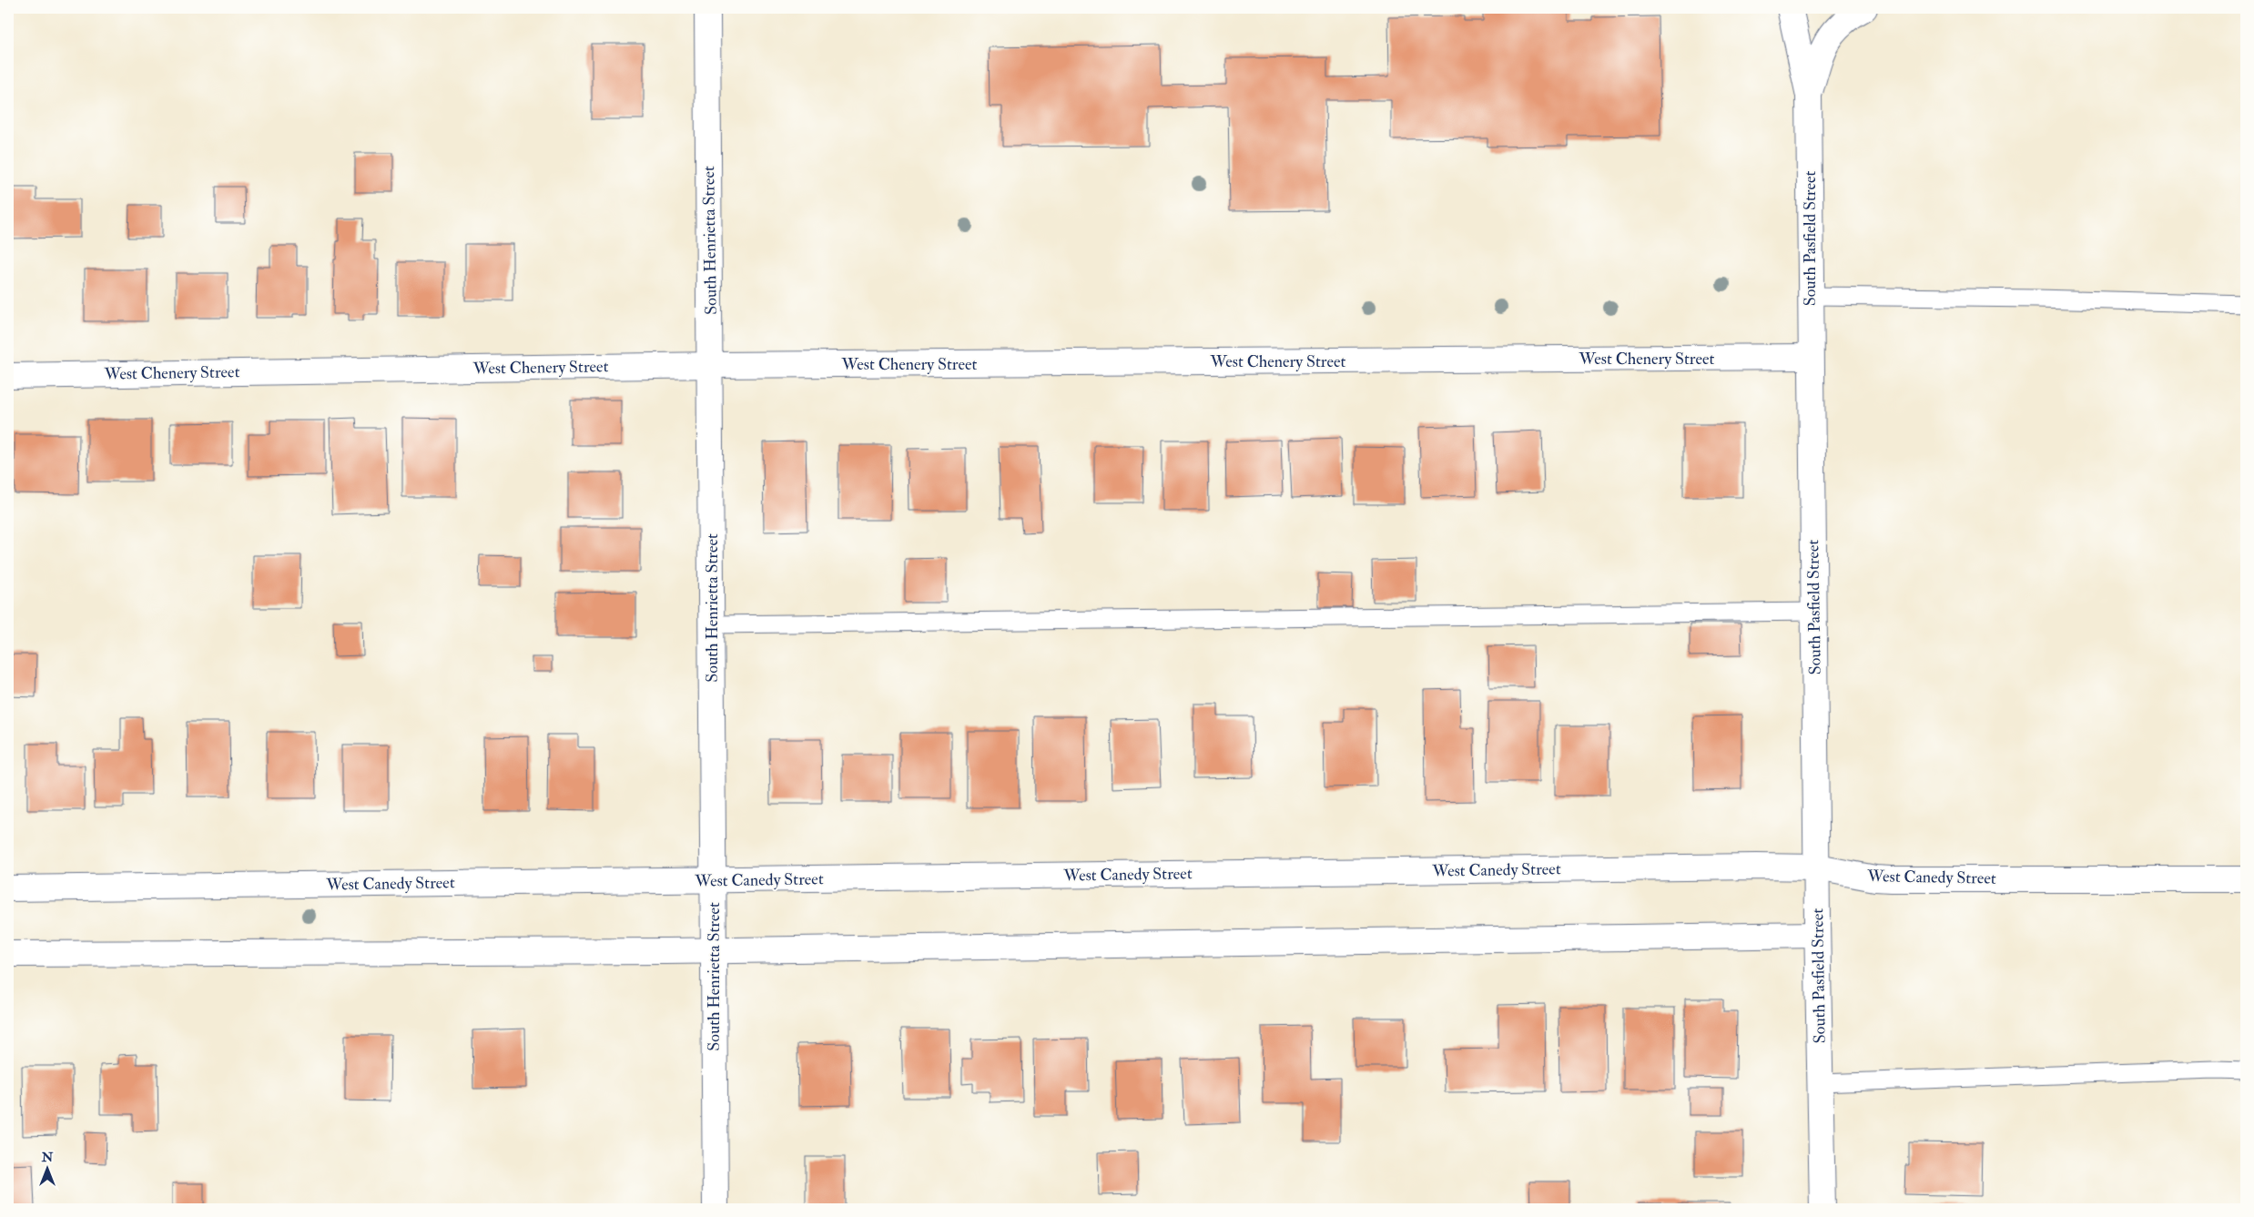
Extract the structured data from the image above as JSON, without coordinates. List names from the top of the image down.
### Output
{
  "streets": {
    "street": [
      "South Pasfield Street",
      "South Henrietta Street",
      "West Chenery Street",
      "West Canedy Street"
    ]
  },
  "crossings": [
    ["South Pasfield Street", "West Chenery Street"],
    ["South Pasfield Street", "West Canedy Street"],
    ["South Henrietta Street", "West Chenery Street"],
    ["South Henrietta Street", "West Canedy Street"]
  ],
  "north": "top"
}
